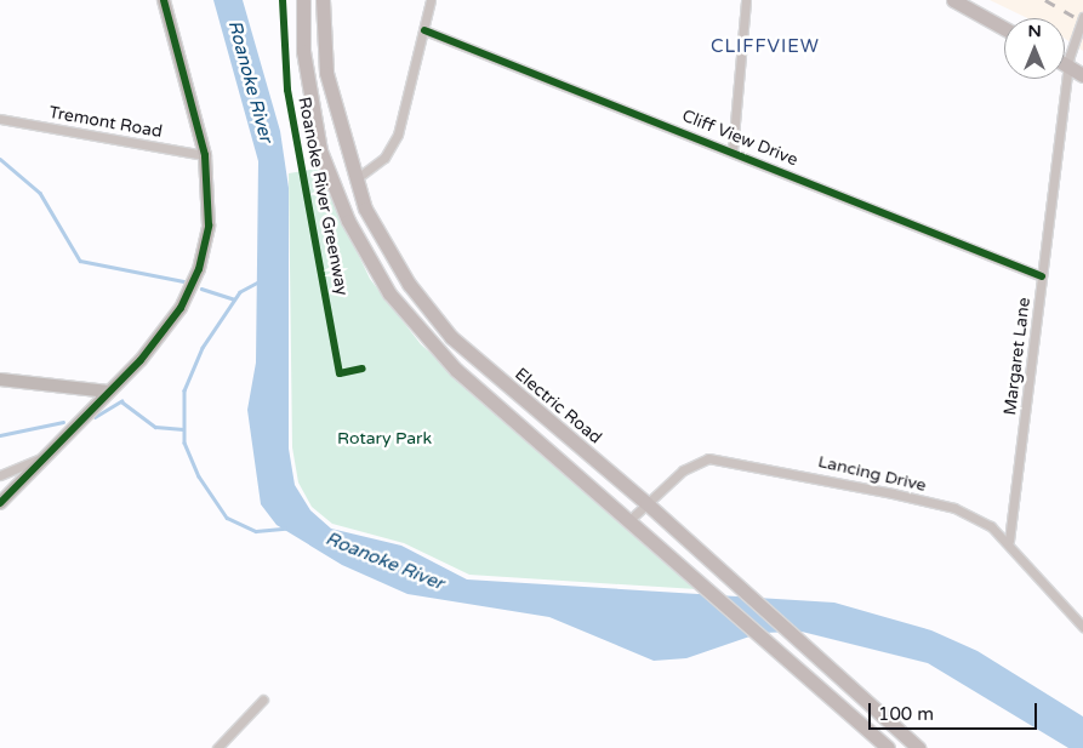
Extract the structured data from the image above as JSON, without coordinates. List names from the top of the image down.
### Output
{
  "streets": {
    "main road": ["Electric Road"],
    "street": [
      "Tremont Road",
      "Cliff View Drive",
      "Margaret Lane",
      "Lancing Drive"
    ],
    "cycle path": ["Roanoke River Greenway"]
  },
  "crossings": [
    ["Cliff View Drive", "Margaret Lane"],
    ["Margaret Lane", "Lancing Drive"],
    ["Electric Road", "Lancing Drive"]
  ],
  "districts": ["CLIFFVIEW"],
  "water": ["Roanoke River"],
  "parks": ["Rotary Park"],
  "scale_bar": "100 m",
  "north": "top"
}
